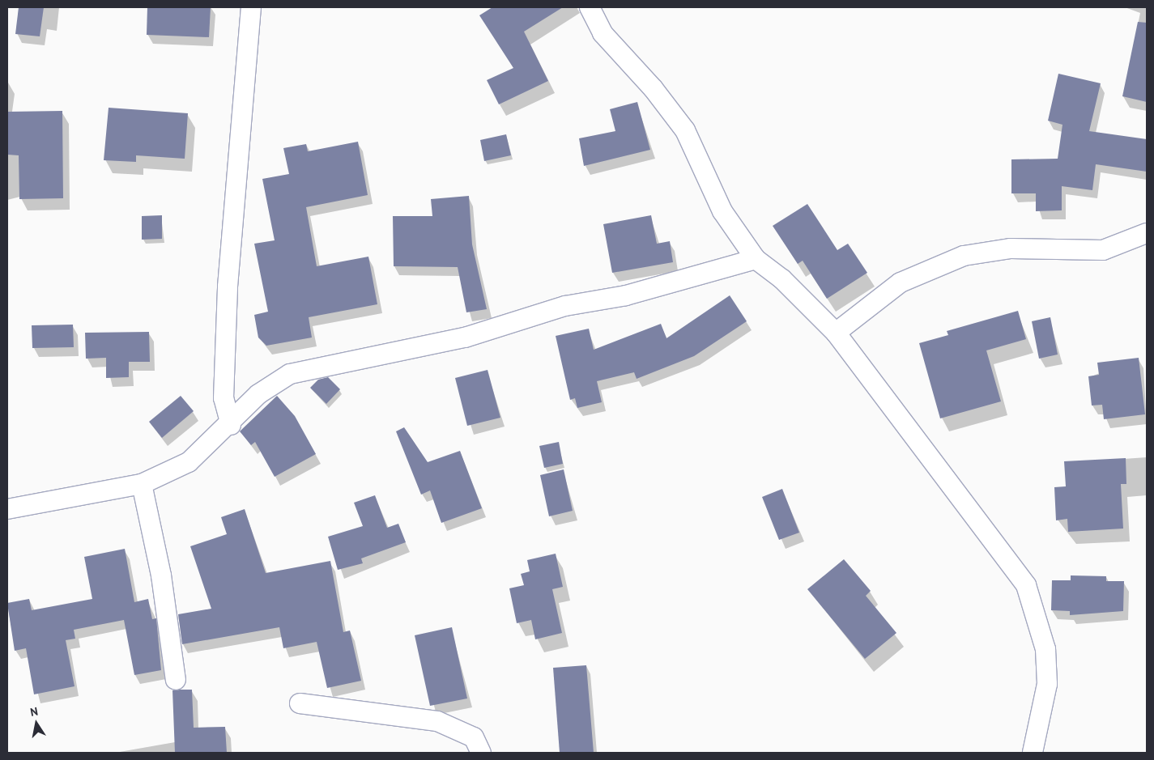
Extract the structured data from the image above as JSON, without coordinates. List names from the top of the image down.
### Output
{
  "north": "top"
}
